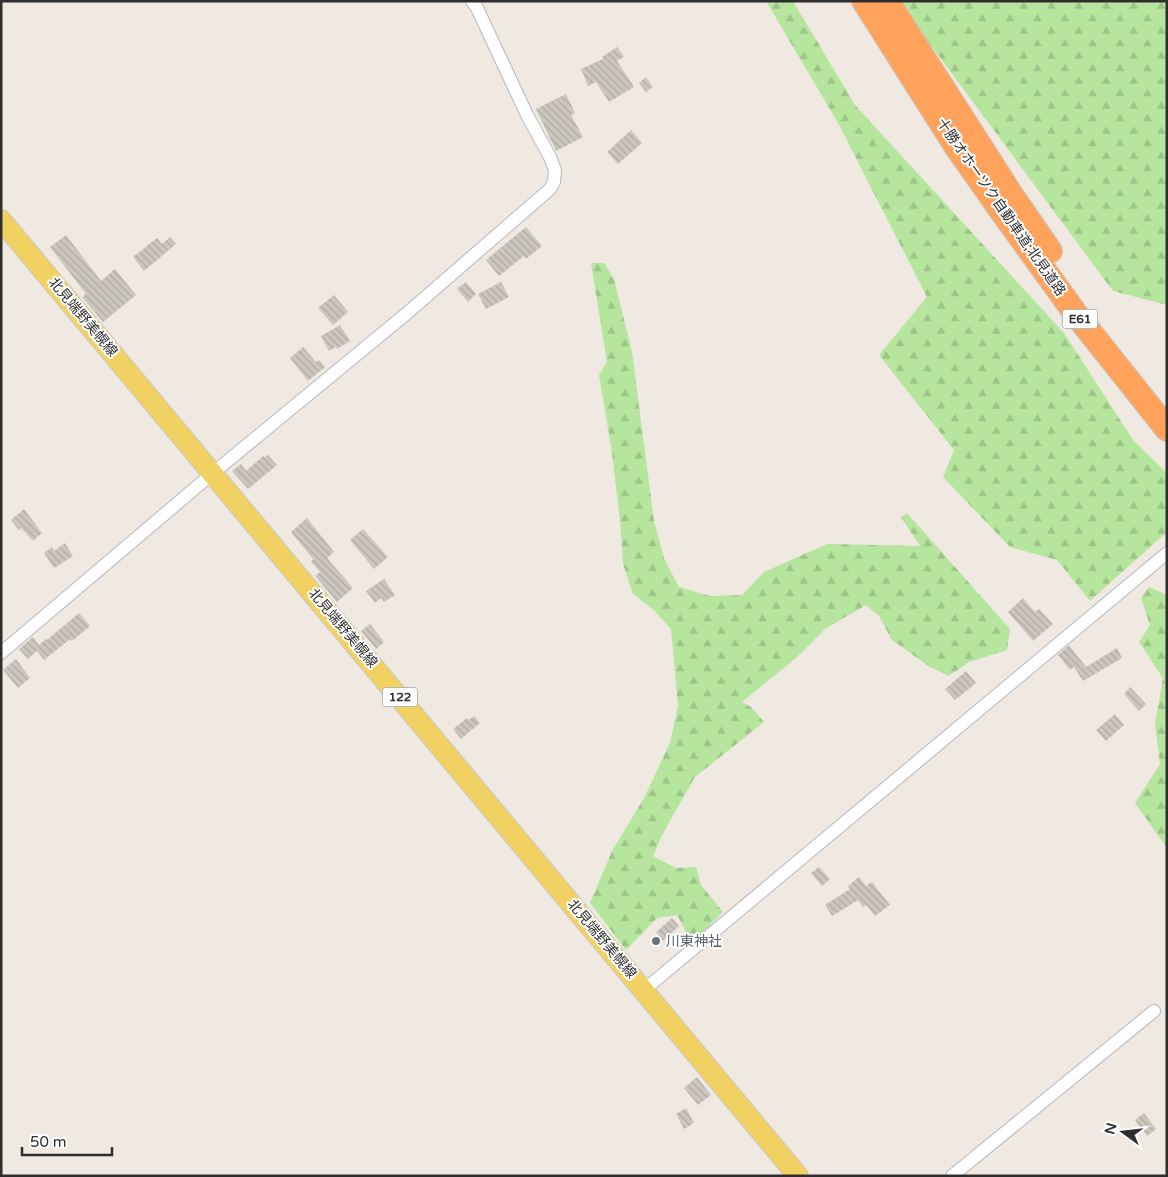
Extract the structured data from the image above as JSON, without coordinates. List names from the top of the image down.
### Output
{
  "streets": {
    "highway": ["十勝オホーツク自動車道;北見道路", "E61"],
    "main road": ["北見端野美幌線", "122"]
  },
  "places": ["川東神社"],
  "scale_bar": "50 m",
  "north": "left"
}
